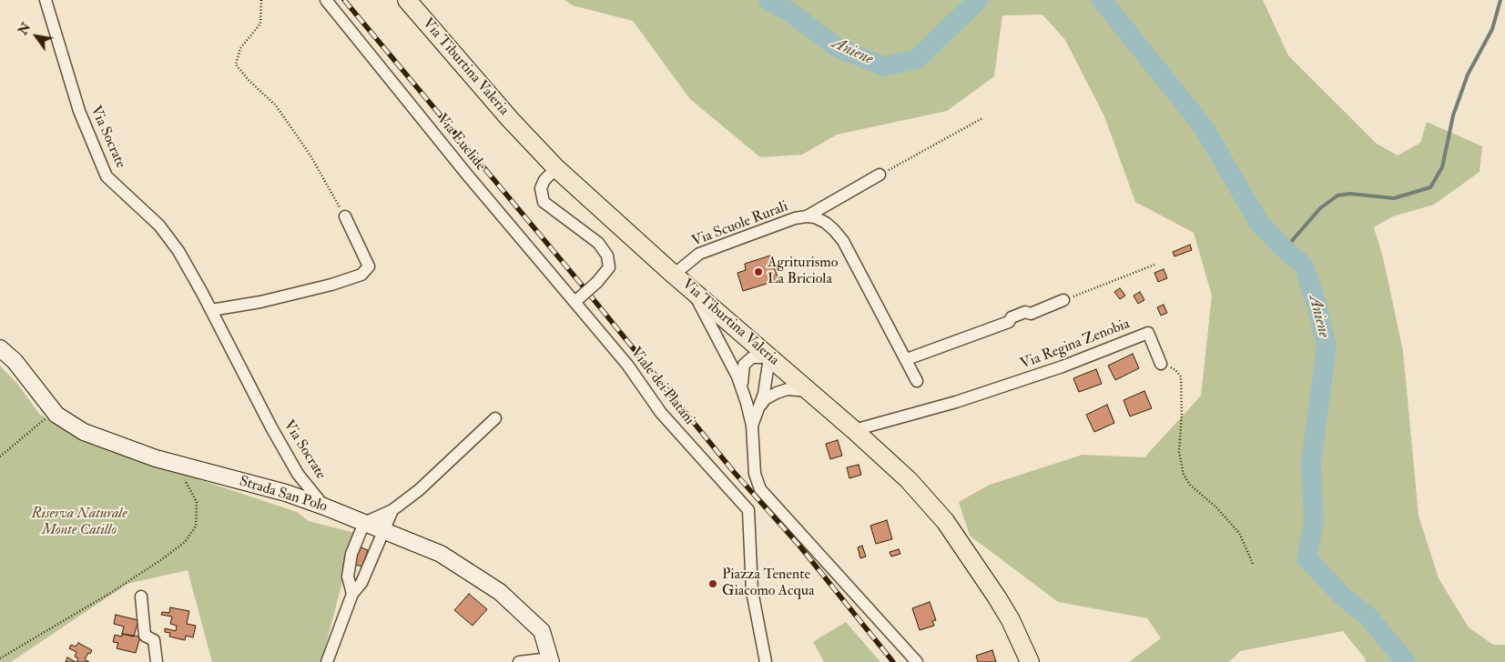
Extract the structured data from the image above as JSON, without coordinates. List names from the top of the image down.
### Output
{
  "streets": {
    "main road": ["Via Tiburtina Valeria"],
    "street": [
      "Via Socrate",
      "Via Euclide",
      "Via Scuole Rurali",
      "Via Regina Zenobia",
      "Viale dei Platani",
      "Strada San Polo"
    ]
  },
  "crossings": [
    ["Via Tiburtina Valeria", "Via Scuole Rurali"],
    ["Via Tiburtina Valeria", "Via Regina Zenobia"],
    ["Via Socrate", "Strada San Polo"],
    ["Via Euclide", "Viale dei Platani"]
  ],
  "water": ["Aniene"],
  "parks": ["Riserva Naturale Monte Catillo"],
  "places": ["Agriturismo La Briciola", "Piazza Tenente Giacomo Acqua"],
  "north": "top left"
}
